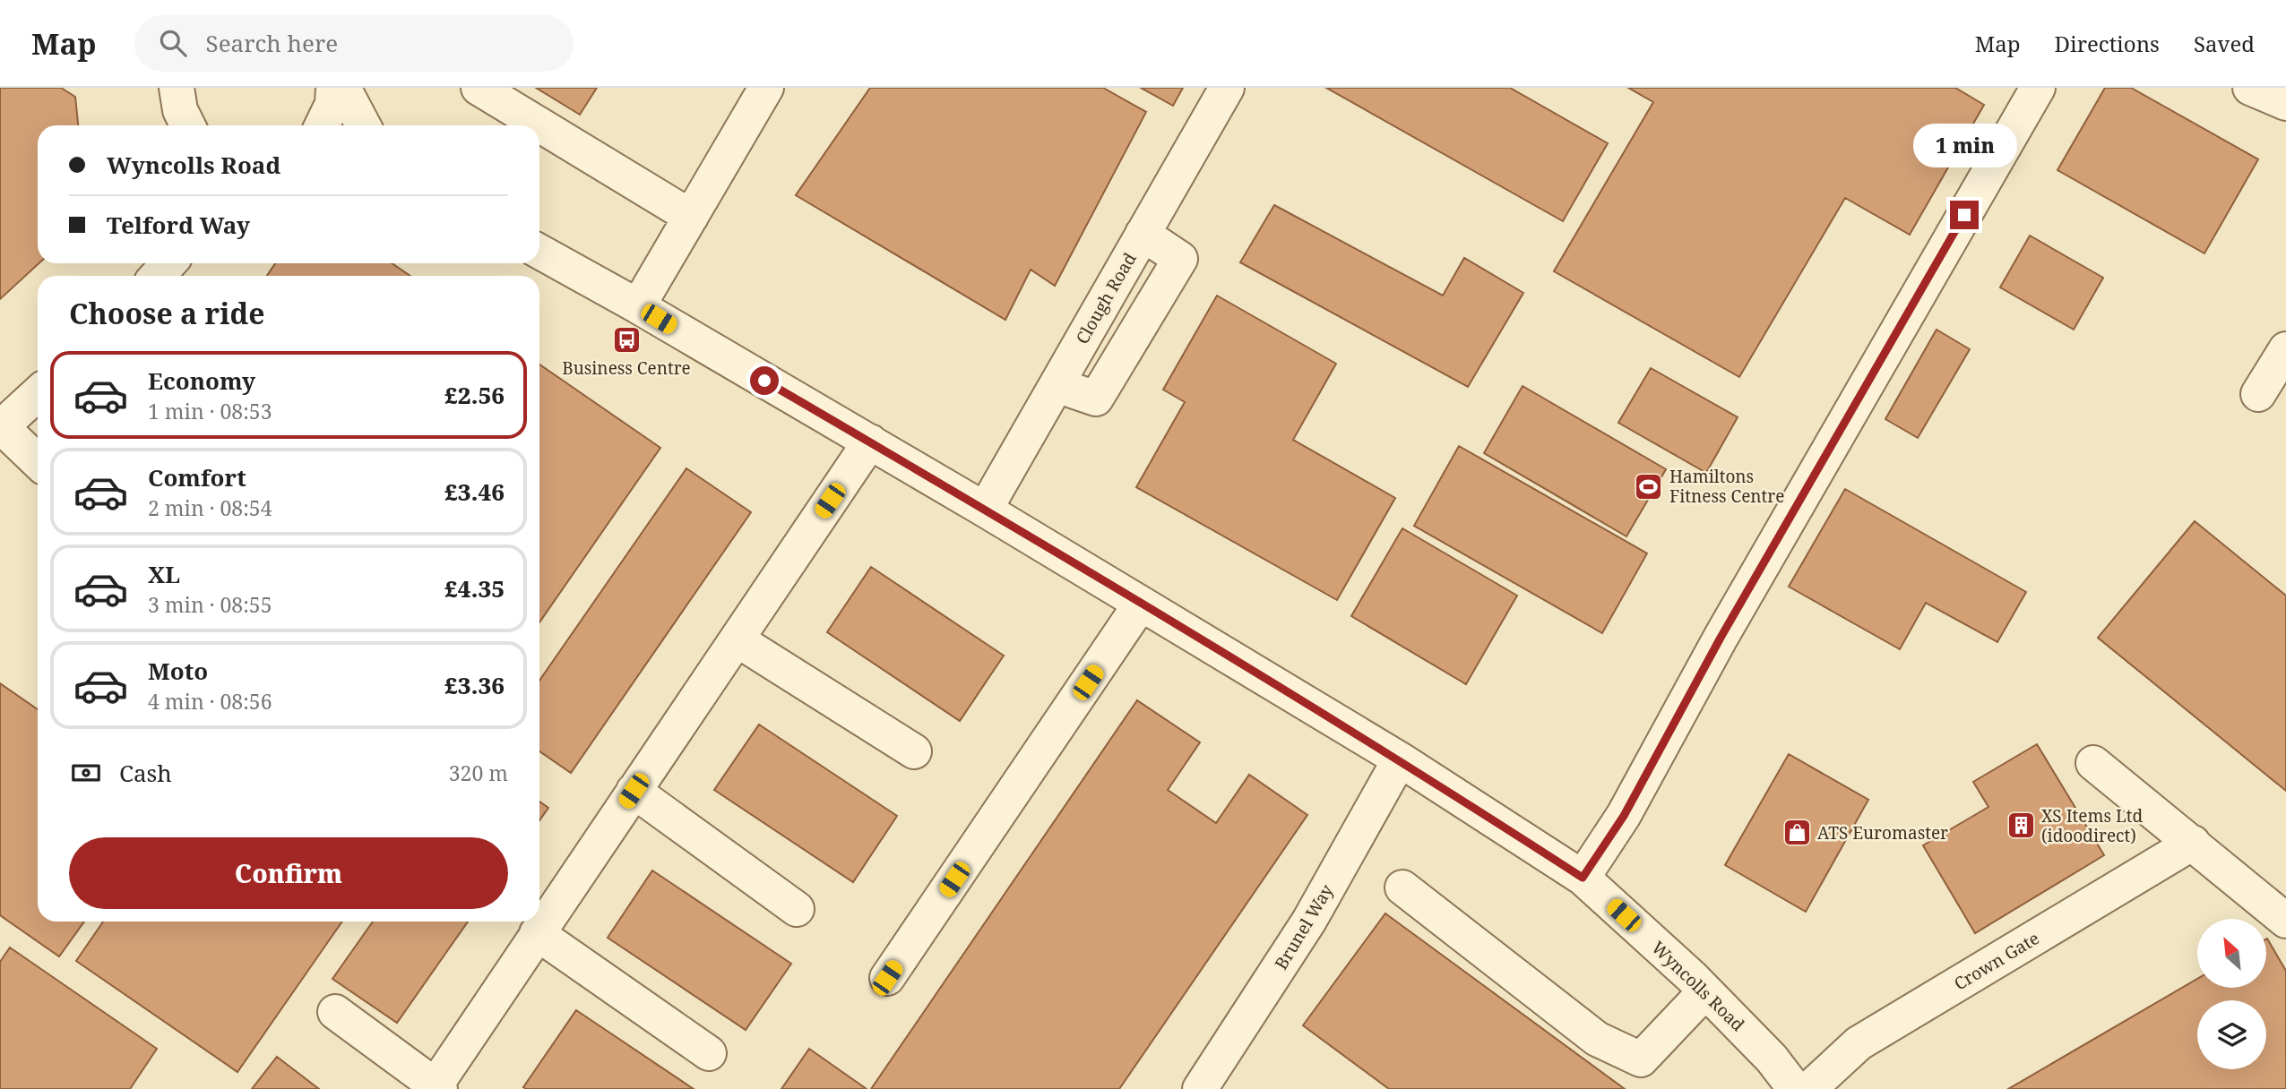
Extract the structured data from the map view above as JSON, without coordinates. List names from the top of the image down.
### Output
{
  "streets": {
    "street": [
      "Clough Road",
      "Brunel Way",
      "Crown Gate",
      "Wyncolls Road"
    ]
  },
  "crossings": [
    ["Clough Road", "Wyncolls Road"],
    ["Brunel Way", "Wyncolls Road"]
  ],
  "places": {
    "bus stop": ["Business Centre"],
    "sports": ["Hamiltons Fitness Centre"],
    "building": ["XS Items Ltd (idoodirect)"],
    "shop": ["ATS Euromaster"]
  },
  "north": "top left",
  "page": {
    "header": "Map",
    "search": "Search here",
    "nav": ["Map", "Directions", "Saved"],
    "bubble": "1 min",
    "banner": ["Wyncolls Road", "Telford Way"],
    "heading": "Choose a ride",
    "list": [
      {
        "name": "Economy",
        "note": "1 min · 08:53",
        "value": "£2.56"
      },
      {
        "name": "Comfort",
        "note": "2 min · 08:54",
        "value": "£3.46"
      },
      {
        "name": "XL",
        "note": "3 min · 08:55",
        "value": "£4.35"
      },
      {
        "name": "Moto",
        "note": "4 min · 08:56",
        "value": "£3.36"
      }
    ],
    "pay": ["Cash", "320 m"],
    "buttons": "Confirm"
  }
}
